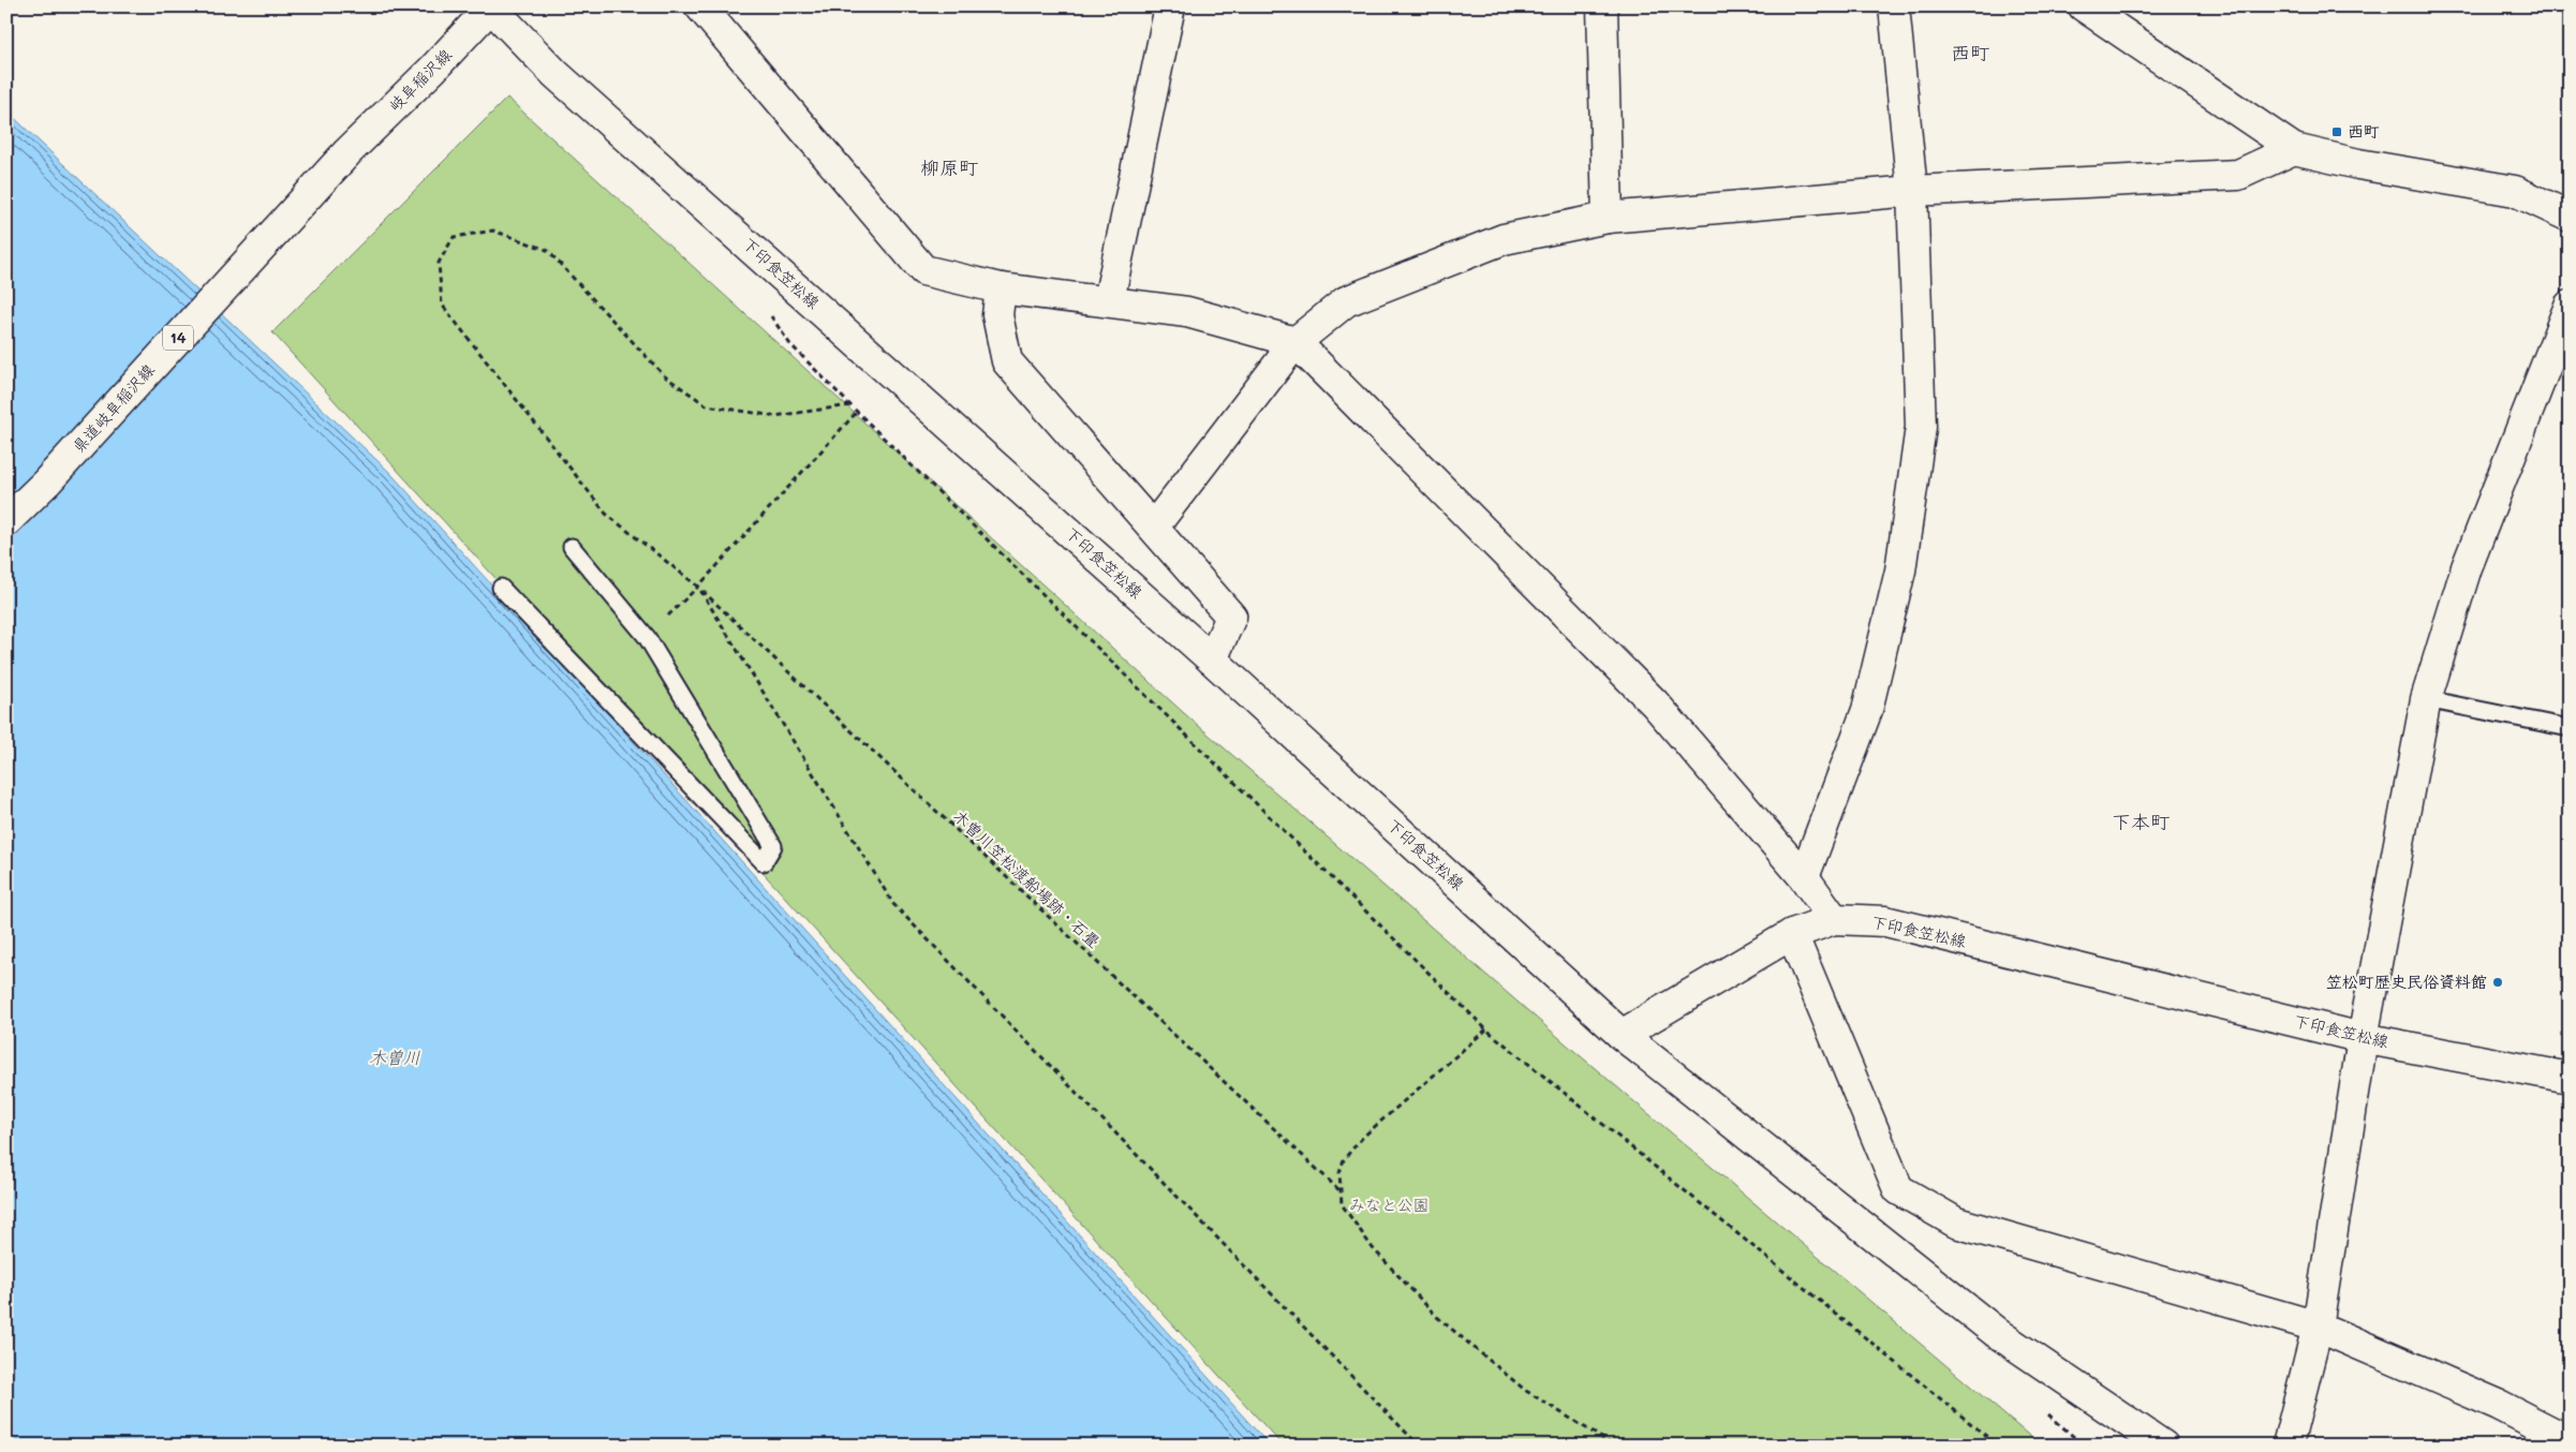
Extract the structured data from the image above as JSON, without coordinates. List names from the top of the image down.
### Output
{
  "streets": {
    "street": [
      "岐阜稲沢線",
      "下印食笠松線",
      "14",
      "県道岐阜稲沢線"
    ],
    "path": ["木曽川笠松渡船場跡・石畳"]
  },
  "crossings": [
    ["岐阜稲沢線", "下印食笠松線"],
    ["岐阜稲沢線", "県道岐阜稲沢線"]
  ],
  "districts": ["西町", "柳原町", "下本町"],
  "water": ["木曽川"],
  "parks": ["みなと公園"],
  "places": {
    "transit": ["西町"],
    "other": ["笠松町歴史民俗資料館"]
  }
}
